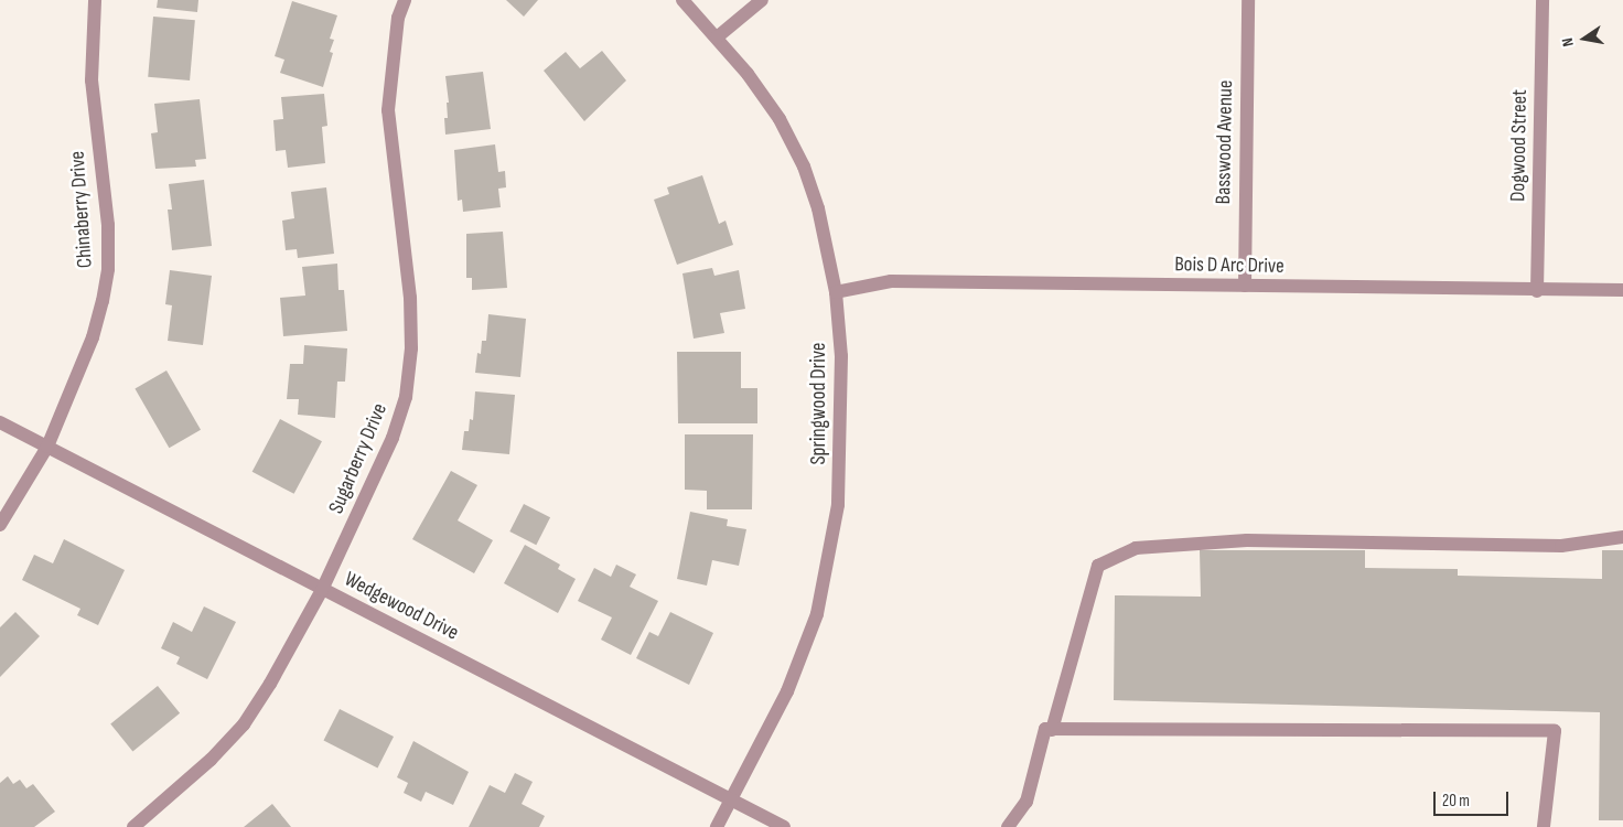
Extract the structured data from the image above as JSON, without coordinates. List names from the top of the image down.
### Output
{
  "streets": {
    "street": [
      "Basswood Avenue",
      "Dogwood Street",
      "Chinaberry Drive",
      "Bois D Arc Drive",
      "Springwood Drive",
      "Sugarberry Drive",
      "Wedgewood Drive"
    ]
  },
  "crossings": [
    ["Basswood Avenue", "Bois D Arc Drive"],
    ["Dogwood Street", "Bois D Arc Drive"],
    ["Chinaberry Drive", "Wedgewood Drive"],
    ["Bois D Arc Drive", "Springwood Drive"],
    ["Springwood Drive", "Wedgewood Drive"],
    ["Sugarberry Drive", "Wedgewood Drive"]
  ],
  "scale_bar": "20 m",
  "north": "left"
}
